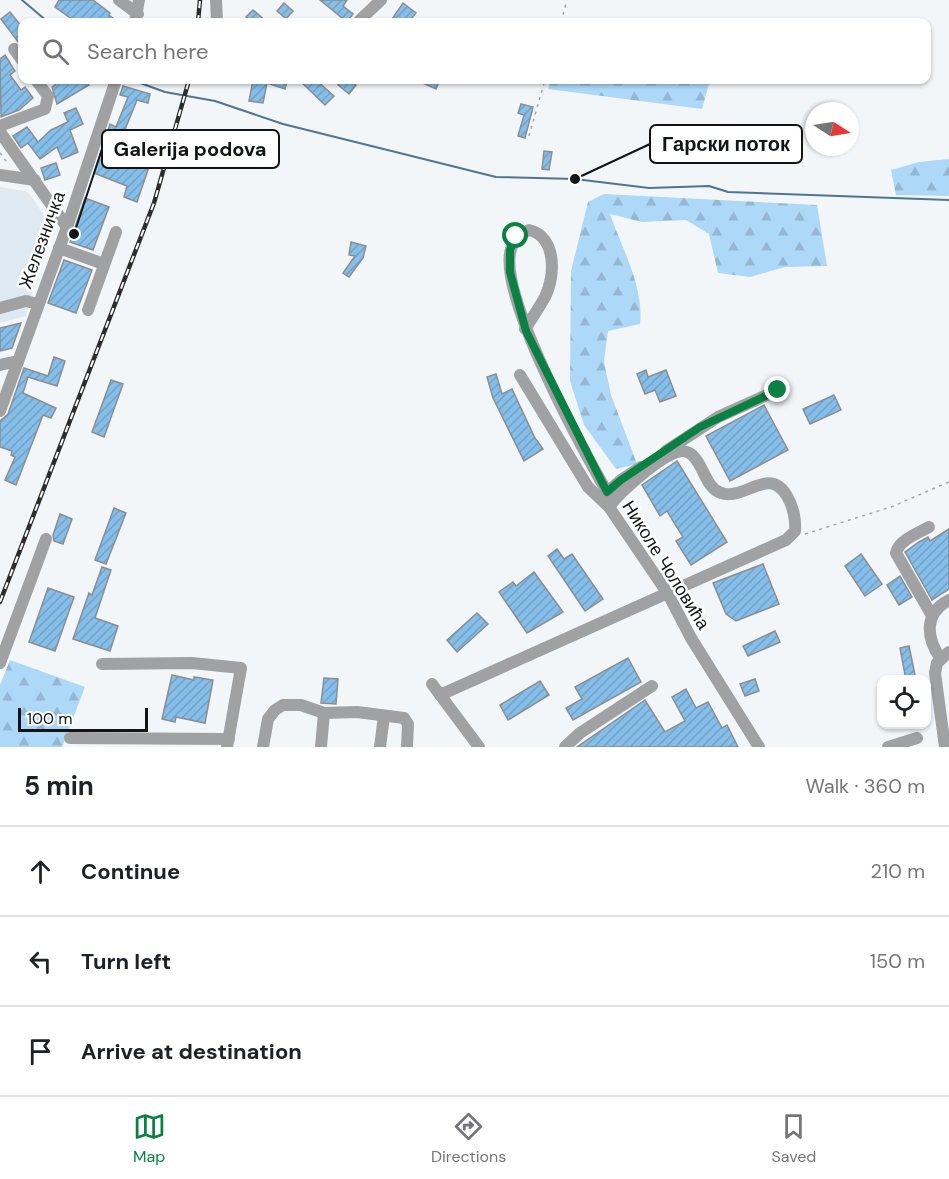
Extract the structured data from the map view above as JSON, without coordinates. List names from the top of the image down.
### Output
{
  "streets": {
    "street": ["Железничка", "Николе Чоловића"]
  },
  "places": ["Гарски поток", "Galerija podova"],
  "scale_bar": "100 m",
  "north": "right",
  "page": {
    "search": "Search here",
    "scale": "100 m",
    "heading": ["5 min", "Walk · 360 m"],
    "list": [
      ["Continue", "210 m"],
      ["Turn left", "150 m"],
      "Arrive at destination"
    ],
    "nav": ["Map", "Directions", "Saved"]
  }
}
